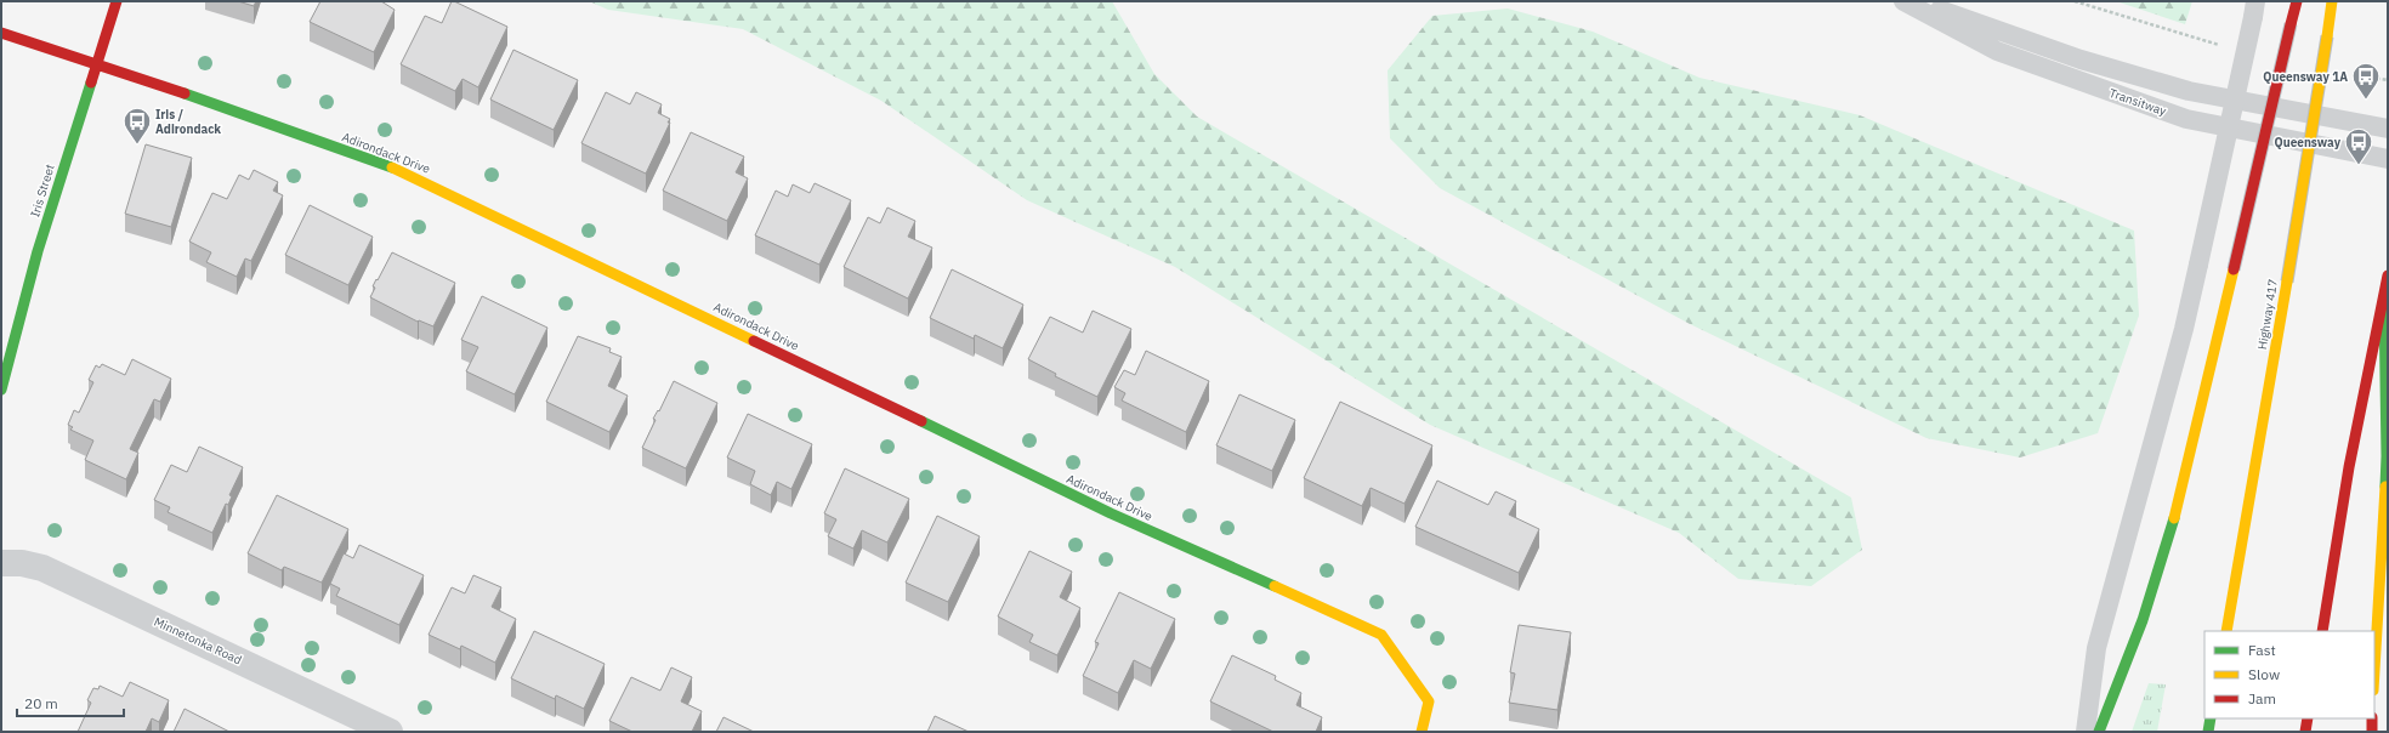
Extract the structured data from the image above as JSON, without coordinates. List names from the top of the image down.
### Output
{
  "streets": {
    "main road": ["Adirondack Drive", "Iris Street", "Highway 417"],
    "street": ["Minnetonka Road"],
    "lane": ["Transitway"]
  },
  "crossings": [
    ["Adirondack Drive", "Iris Street"]
  ],
  "places": {
    "bus stop": ["Queensway 1A", "Iris / Adirondack", "Queensway"]
  },
  "legend": ["Fast", "Slow", "Jam"],
  "scale_bar": "20 m"
}
